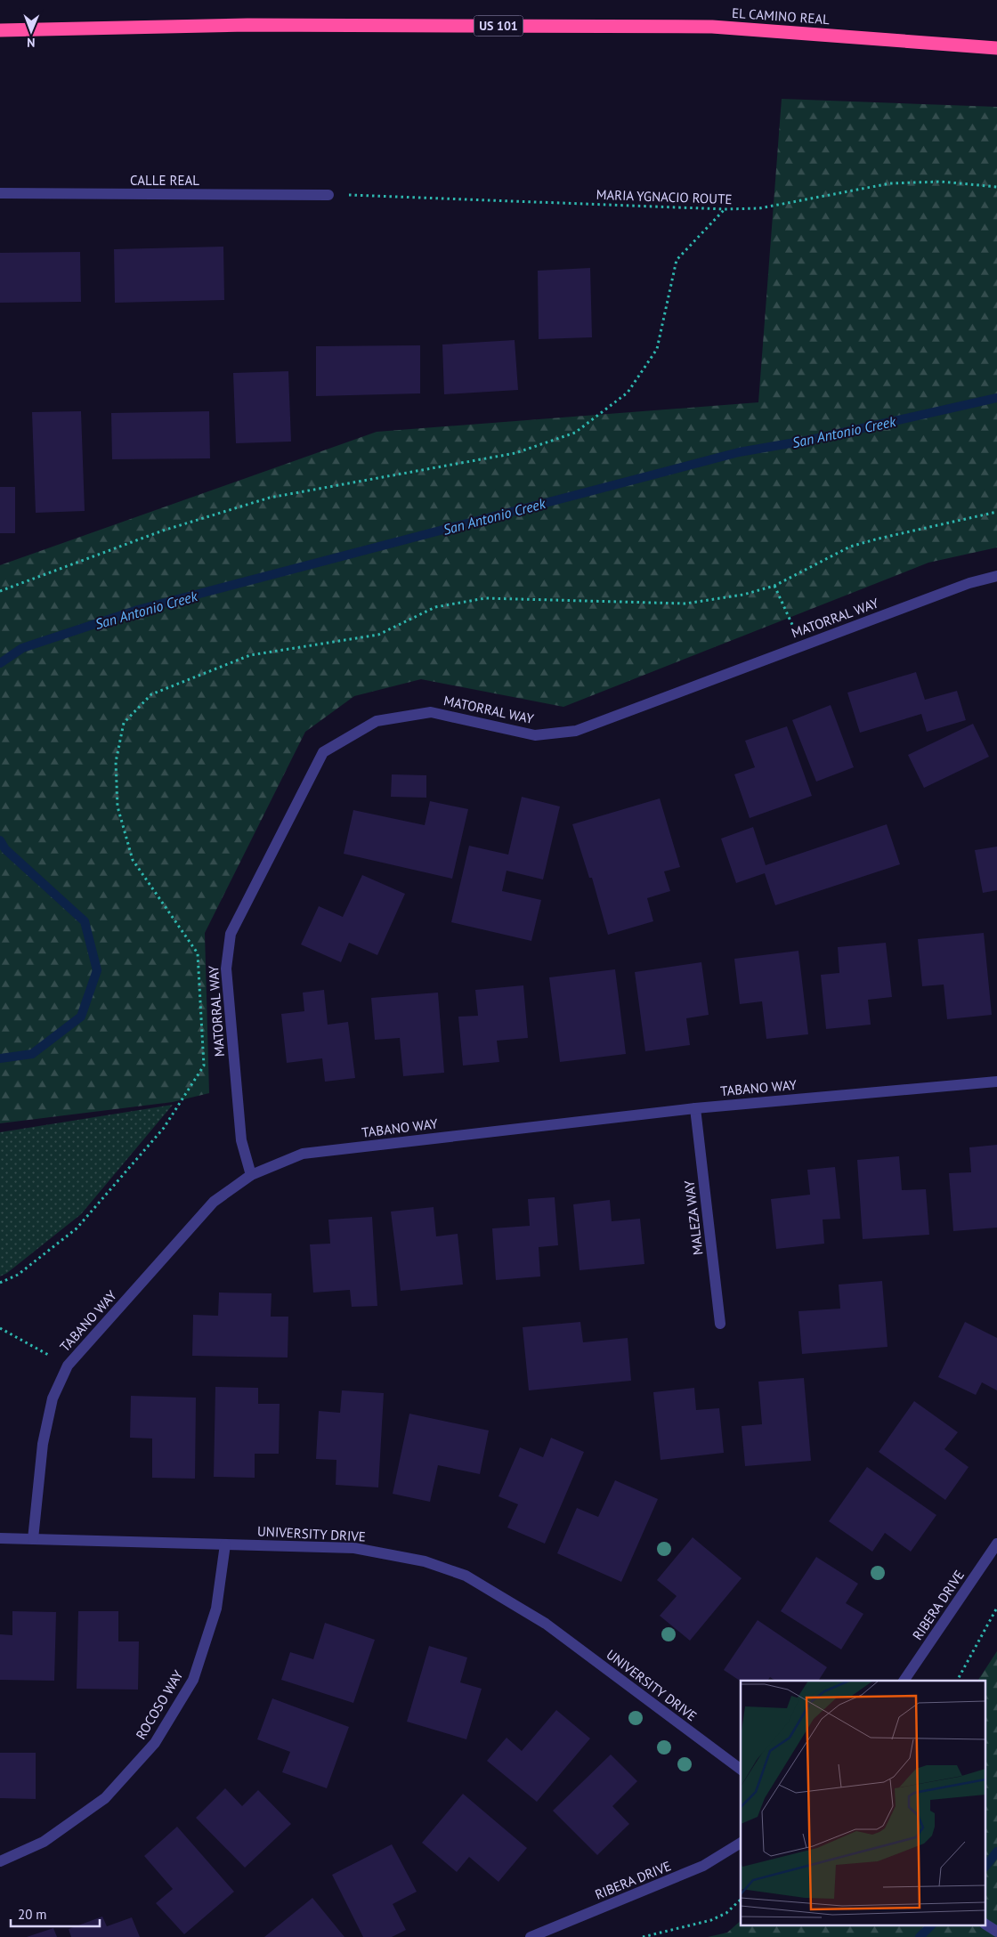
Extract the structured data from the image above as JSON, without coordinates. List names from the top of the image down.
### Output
{
  "streets": {
    "highway": ["EL CAMINO REAL", "US 101"],
    "street": [
      "CALLE REAL",
      "MATORRAL WAY",
      "TABANO WAY",
      "MALEZA WAY",
      "UNIVERSITY DRIVE",
      "RIBERA DRIVE",
      "ROCOSO WAY"
    ],
    "path": ["MARIA YGNACIO ROUTE"]
  },
  "crossings": [
    ["CALLE REAL", "MARIA YGNACIO ROUTE"],
    ["MATORRAL WAY", "TABANO WAY"],
    ["TABANO WAY", "MALEZA WAY"],
    ["TABANO WAY", "UNIVERSITY DRIVE"],
    ["UNIVERSITY DRIVE", "ROCOSO WAY"]
  ],
  "water": ["San Antonio Creek"],
  "scale_bar": "20 m",
  "north": "bottom"
}
